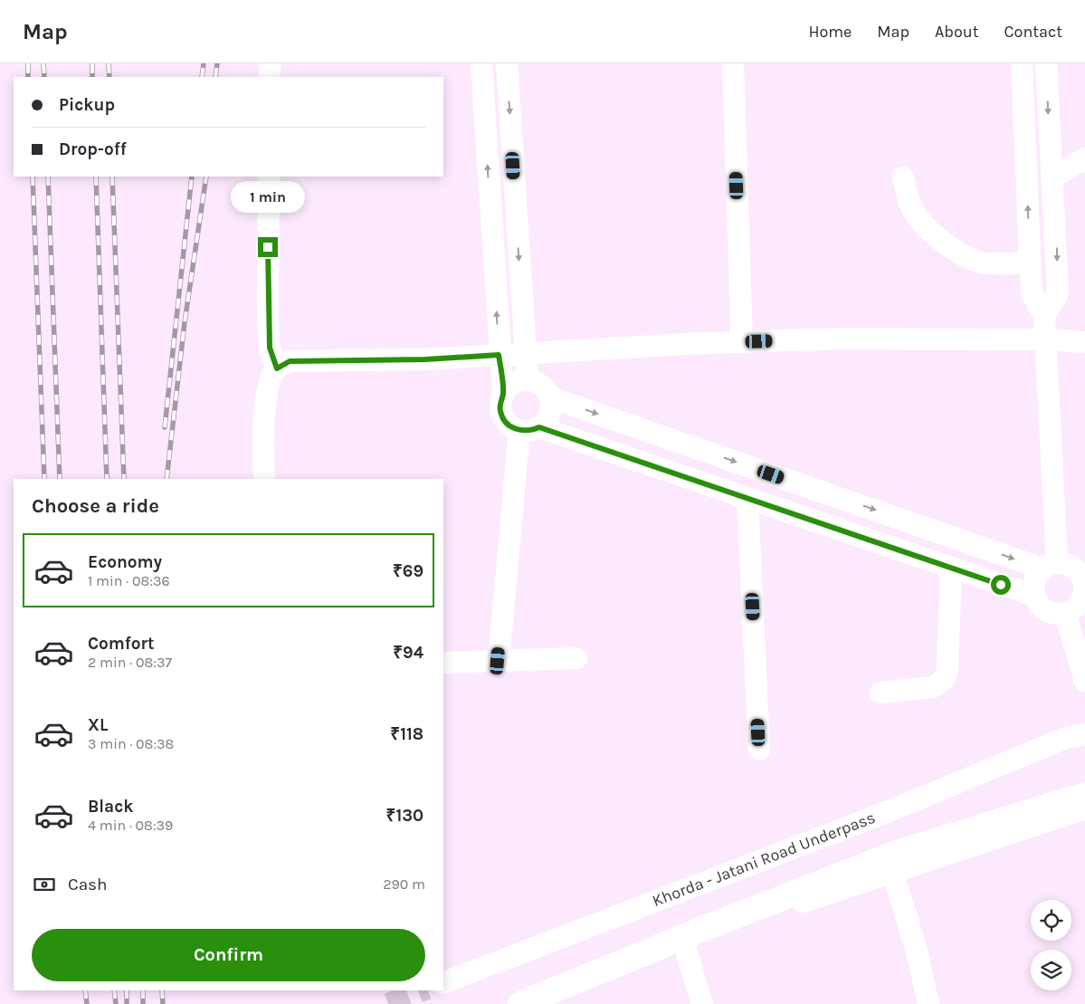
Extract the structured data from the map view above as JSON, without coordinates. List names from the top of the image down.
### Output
{
  "streets": {
    "street": ["Khorda - Jatani Road Underpass"]
  },
  "page": {
    "header": "Map",
    "nav": [
      "Home",
      "Map",
      "About",
      "Contact"
    ],
    "banner": ["Pickup", "Drop-off"],
    "bubble": "1 min",
    "heading": "Choose a ride",
    "list": [
      {
        "name": "Economy",
        "note": "1 min · 08:36",
        "value": "₹69"
      },
      {
        "name": "Comfort",
        "note": "2 min · 08:37",
        "value": "₹94"
      },
      {
        "name": "XL",
        "note": "3 min · 08:38",
        "value": "₹118"
      },
      {
        "name": "Black",
        "note": "4 min · 08:39",
        "value": "₹130"
      }
    ],
    "pay": ["Cash", "290 m"],
    "buttons": "Confirm"
  }
}
